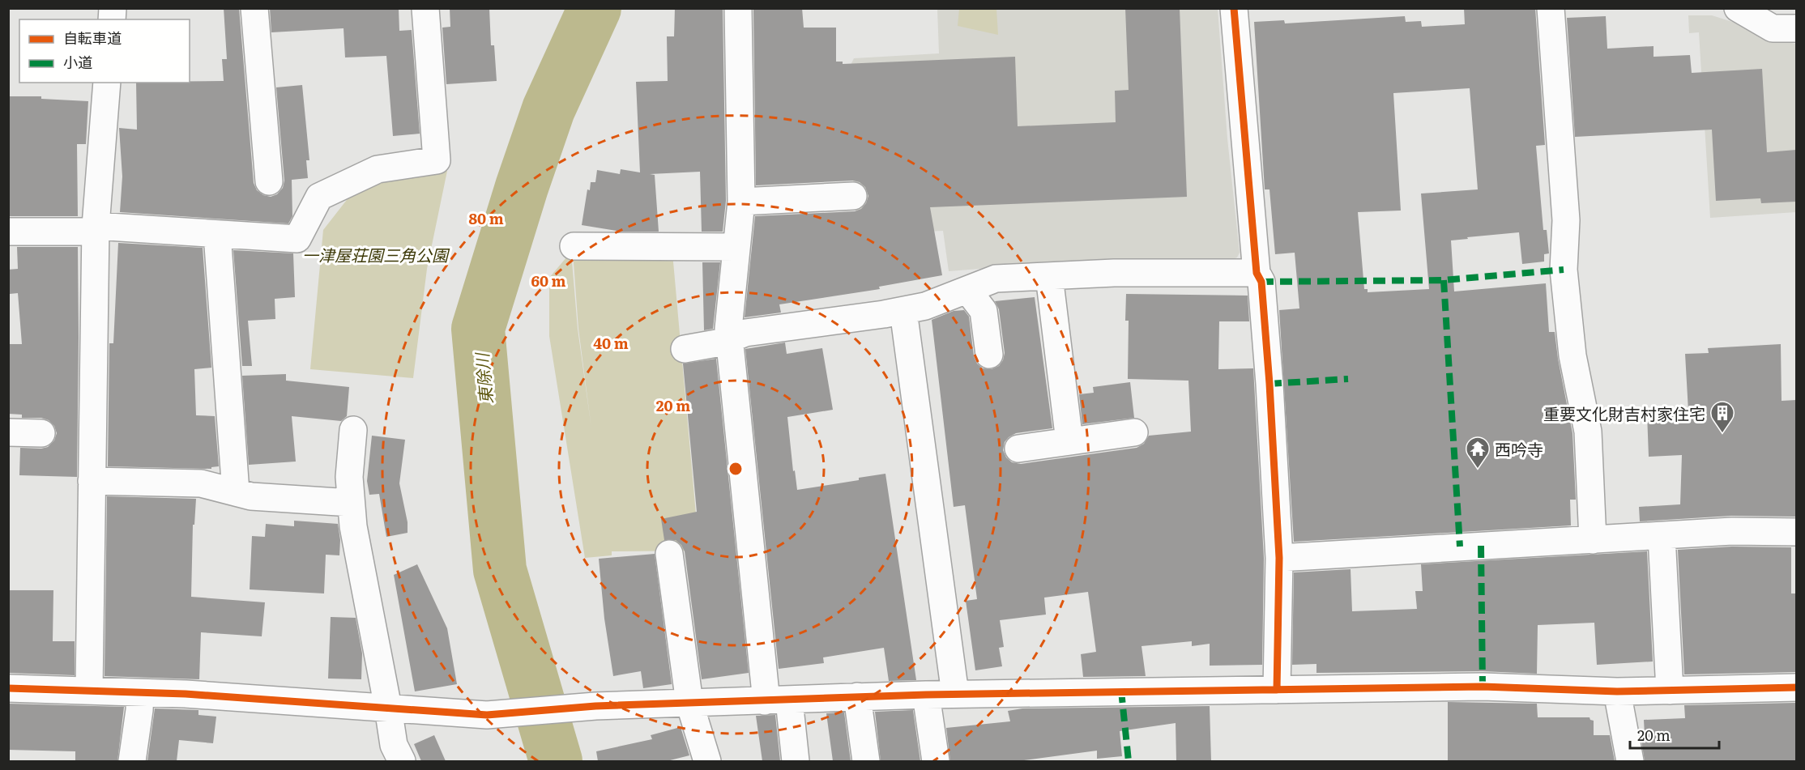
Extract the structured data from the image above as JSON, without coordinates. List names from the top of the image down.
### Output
{
  "water": ["東除川"],
  "parks": ["一津屋荘園三角公園"],
  "places": {
    "building": ["重要文化財吉村家住宅"],
    "temple": ["西吟寺"]
  },
  "legend": ["自転車道", "小道"],
  "scale_bar": "20 m",
  "rings": [
    "80 m",
    "60 m",
    "40 m",
    "20 m"
  ]
}
